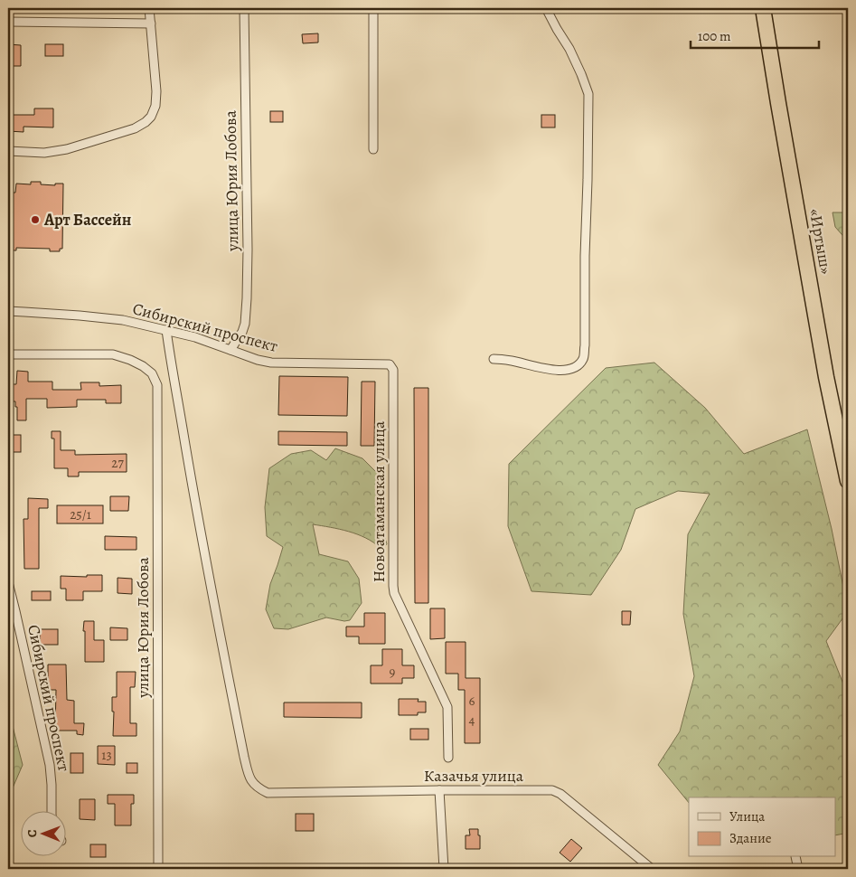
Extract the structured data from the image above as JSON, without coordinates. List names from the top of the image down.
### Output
{
  "streets": {
    "highway": ["«Иртыш»"],
    "street": [
      "улица Юрия Лобова",
      "Сибирский проспект",
      "Новоатаманская улица",
      "Казачья улица"
    ]
  },
  "crossings": [
    ["улица Юрия Лобова", "Сибирский проспект"],
    ["Сибирский проспект", "Новоатаманская улица"],
    ["Сибирский проспект", "Казачья улица"]
  ],
  "places": ["Арт Бассейн"],
  "house_numbers": [
    "27",
    "25/1",
    "9",
    "6",
    "4",
    "13"
  ],
  "legend": ["Улица", "Здание"],
  "scale_bar": "100 m",
  "north": "left"
}
